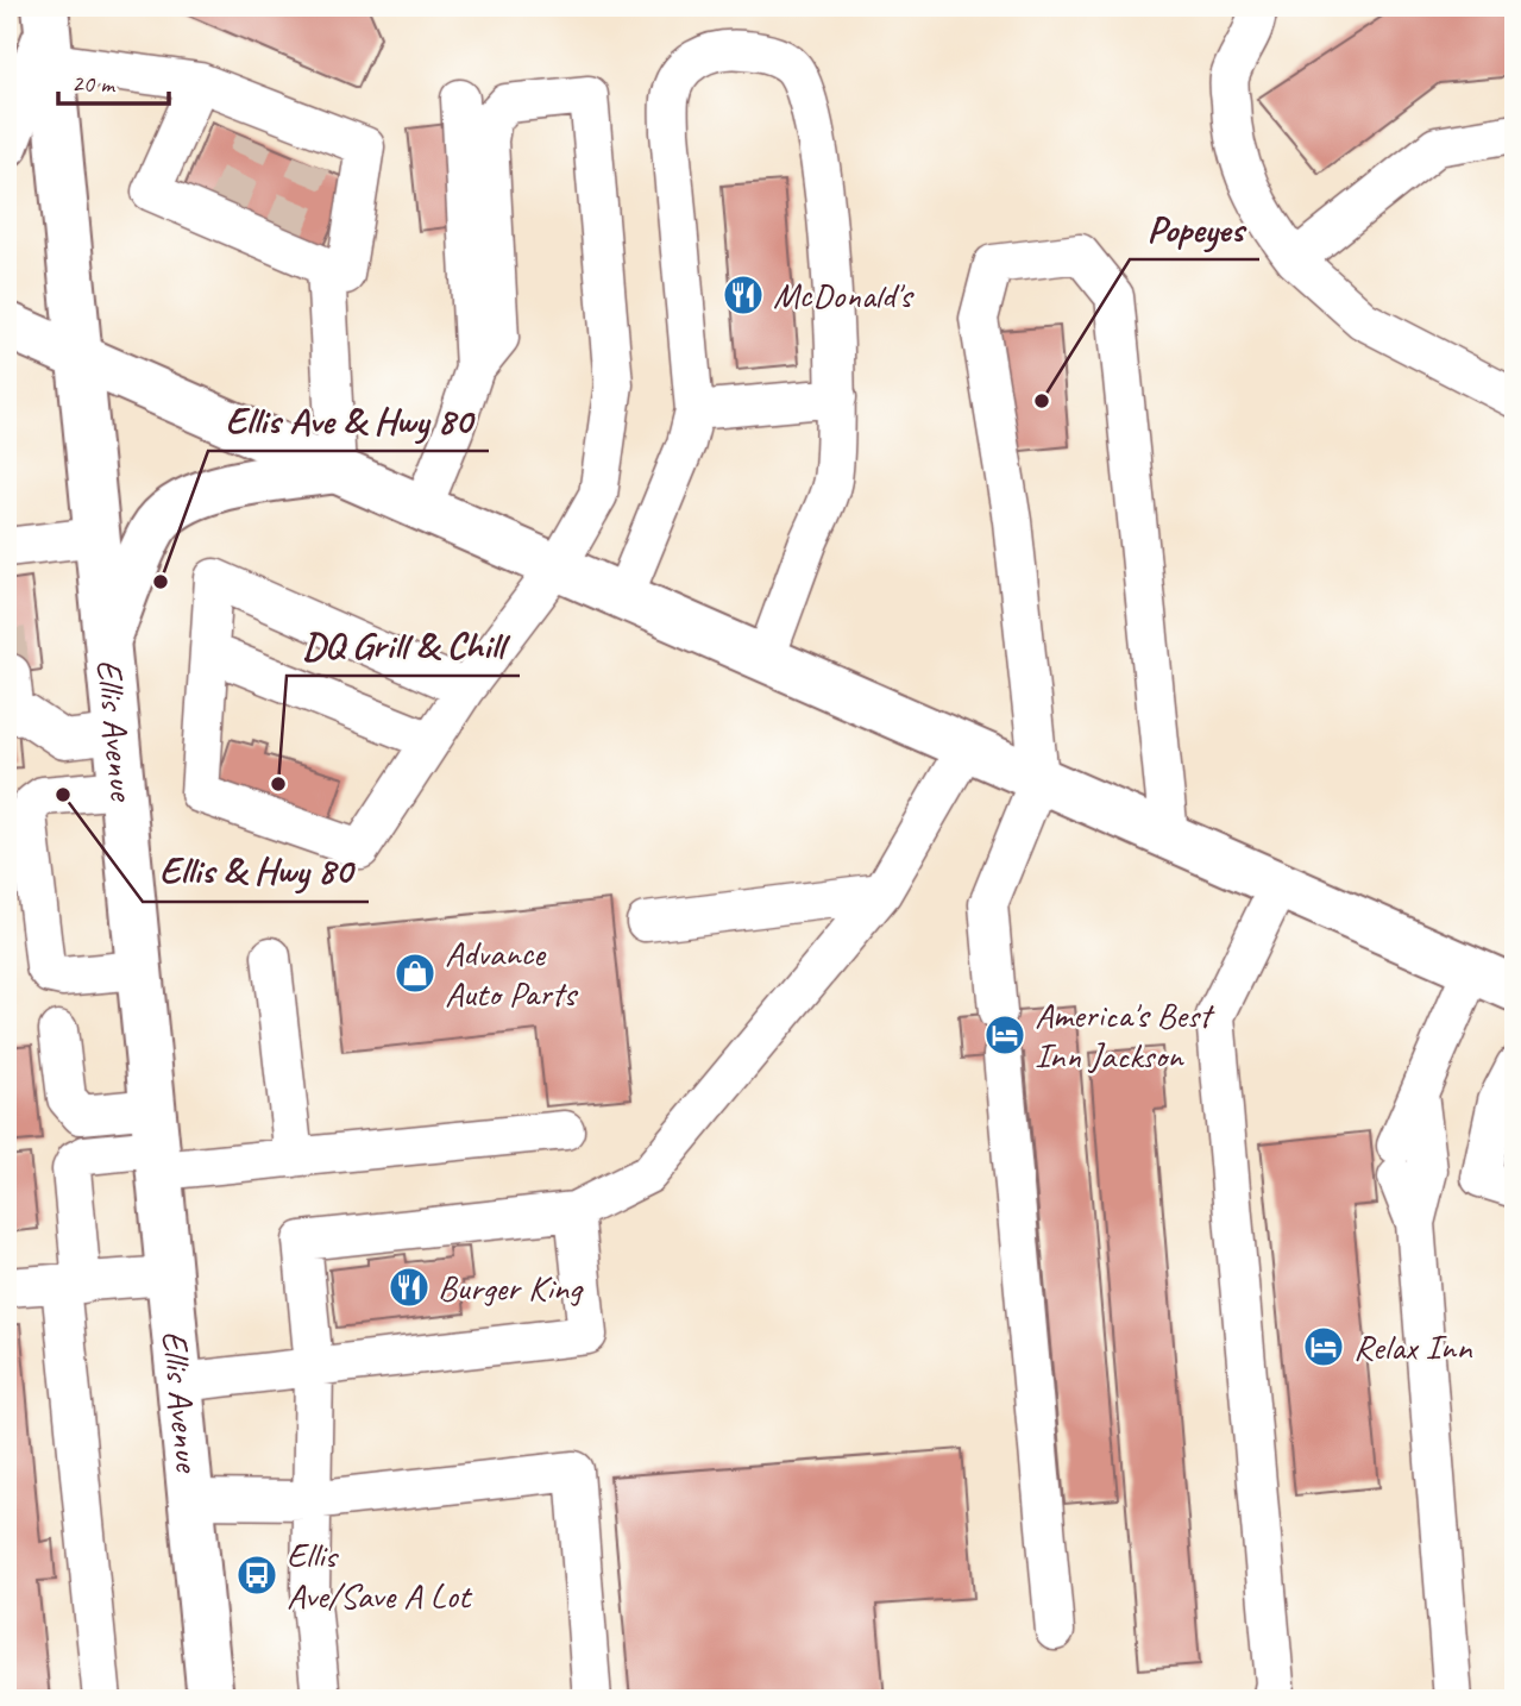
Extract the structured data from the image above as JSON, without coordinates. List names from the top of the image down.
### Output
{
  "streets": {
    "main road": ["Ellis Avenue"]
  },
  "places": {
    "restaurant": ["McDonald's", "Burger King"],
    "other": [
      "Popeyes",
      "Ellis Ave & Hwy 80",
      "DQ Grill & Chill",
      "Ellis & Hwy 80"
    ],
    "shop": ["Advance Auto Parts"],
    "hotel": ["America's Best Inn Jackson", "Relax Inn"],
    "bus stop": ["Ellis Ave/Save A Lot"]
  },
  "scale_bar": "20 m"
}
